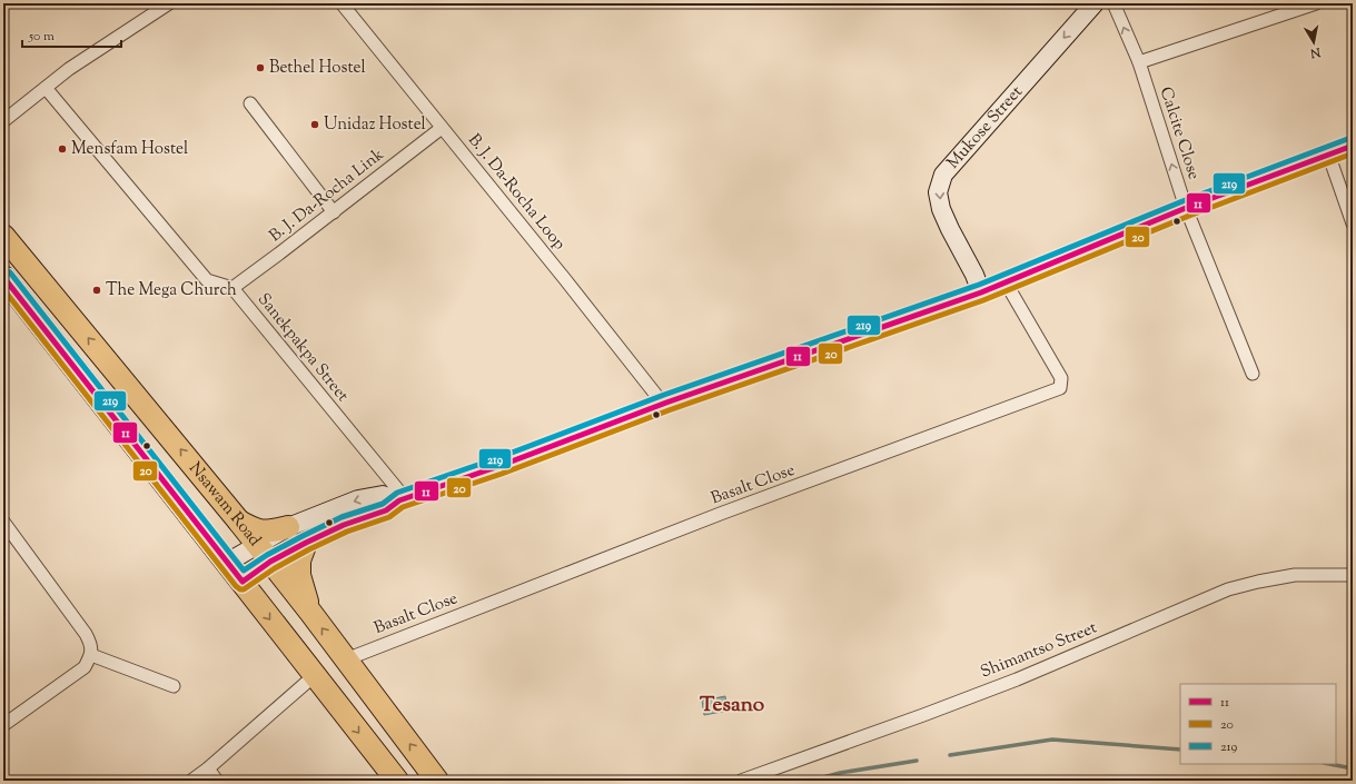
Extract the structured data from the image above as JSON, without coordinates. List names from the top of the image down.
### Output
{
  "streets": {
    "highway": ["Nsawam Road"],
    "street": [
      "Mukose Street",
      "Calcite Close",
      "B. J. Da-Rocha Loop",
      "B. J. Da-Rocha Link",
      "Sanekpakpa Street",
      "Basalt Close",
      "Shimantso Street"
    ]
  },
  "crossings": [
    ["B. J. Da-Rocha Loop", "B. J. Da-Rocha Link"],
    ["B. J. Da-Rocha Link", "Sanekpakpa Street"],
    ["Basalt Close", "Nsawam Road"]
  ],
  "one_way": ["Mukose Street", "Calcite Close"],
  "districts": ["Tesano"],
  "places": [
    "Bethel Hostel",
    "Unidaz Hostel",
    "Mensfam Hostel",
    "The Mega Church"
  ],
  "lines": ["transit line 219", "transit line 11", "transit line 20"],
  "legend": ["11", "20", "219"],
  "scale_bar": "50 m",
  "north": "bottom"
}
